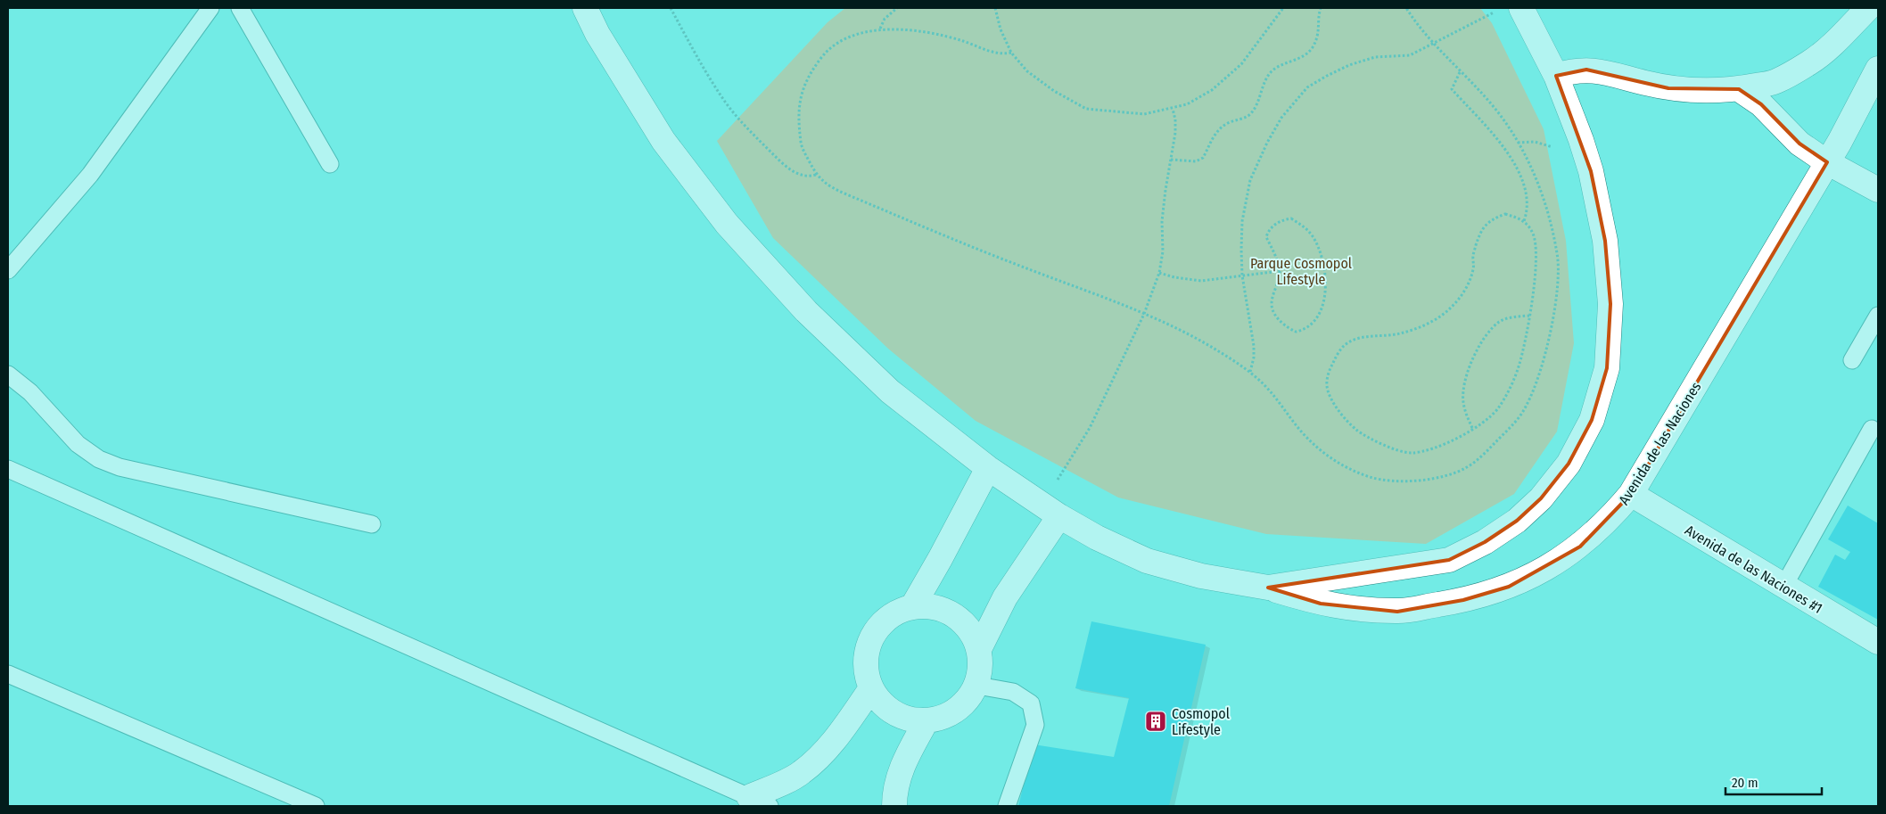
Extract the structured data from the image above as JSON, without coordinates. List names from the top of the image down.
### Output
{
  "streets": {
    "street": ["Avenida de las Naciones", "Avenida de las Naciones #1"]
  },
  "crossings": [
    ["Avenida de las Naciones", "Avenida de las Naciones #1"]
  ],
  "parks": ["Parque Cosmopol Lifestyle"],
  "places": {
    "building": ["Cosmopol Lifestyle"]
  },
  "scale_bar": "20 m"
}
